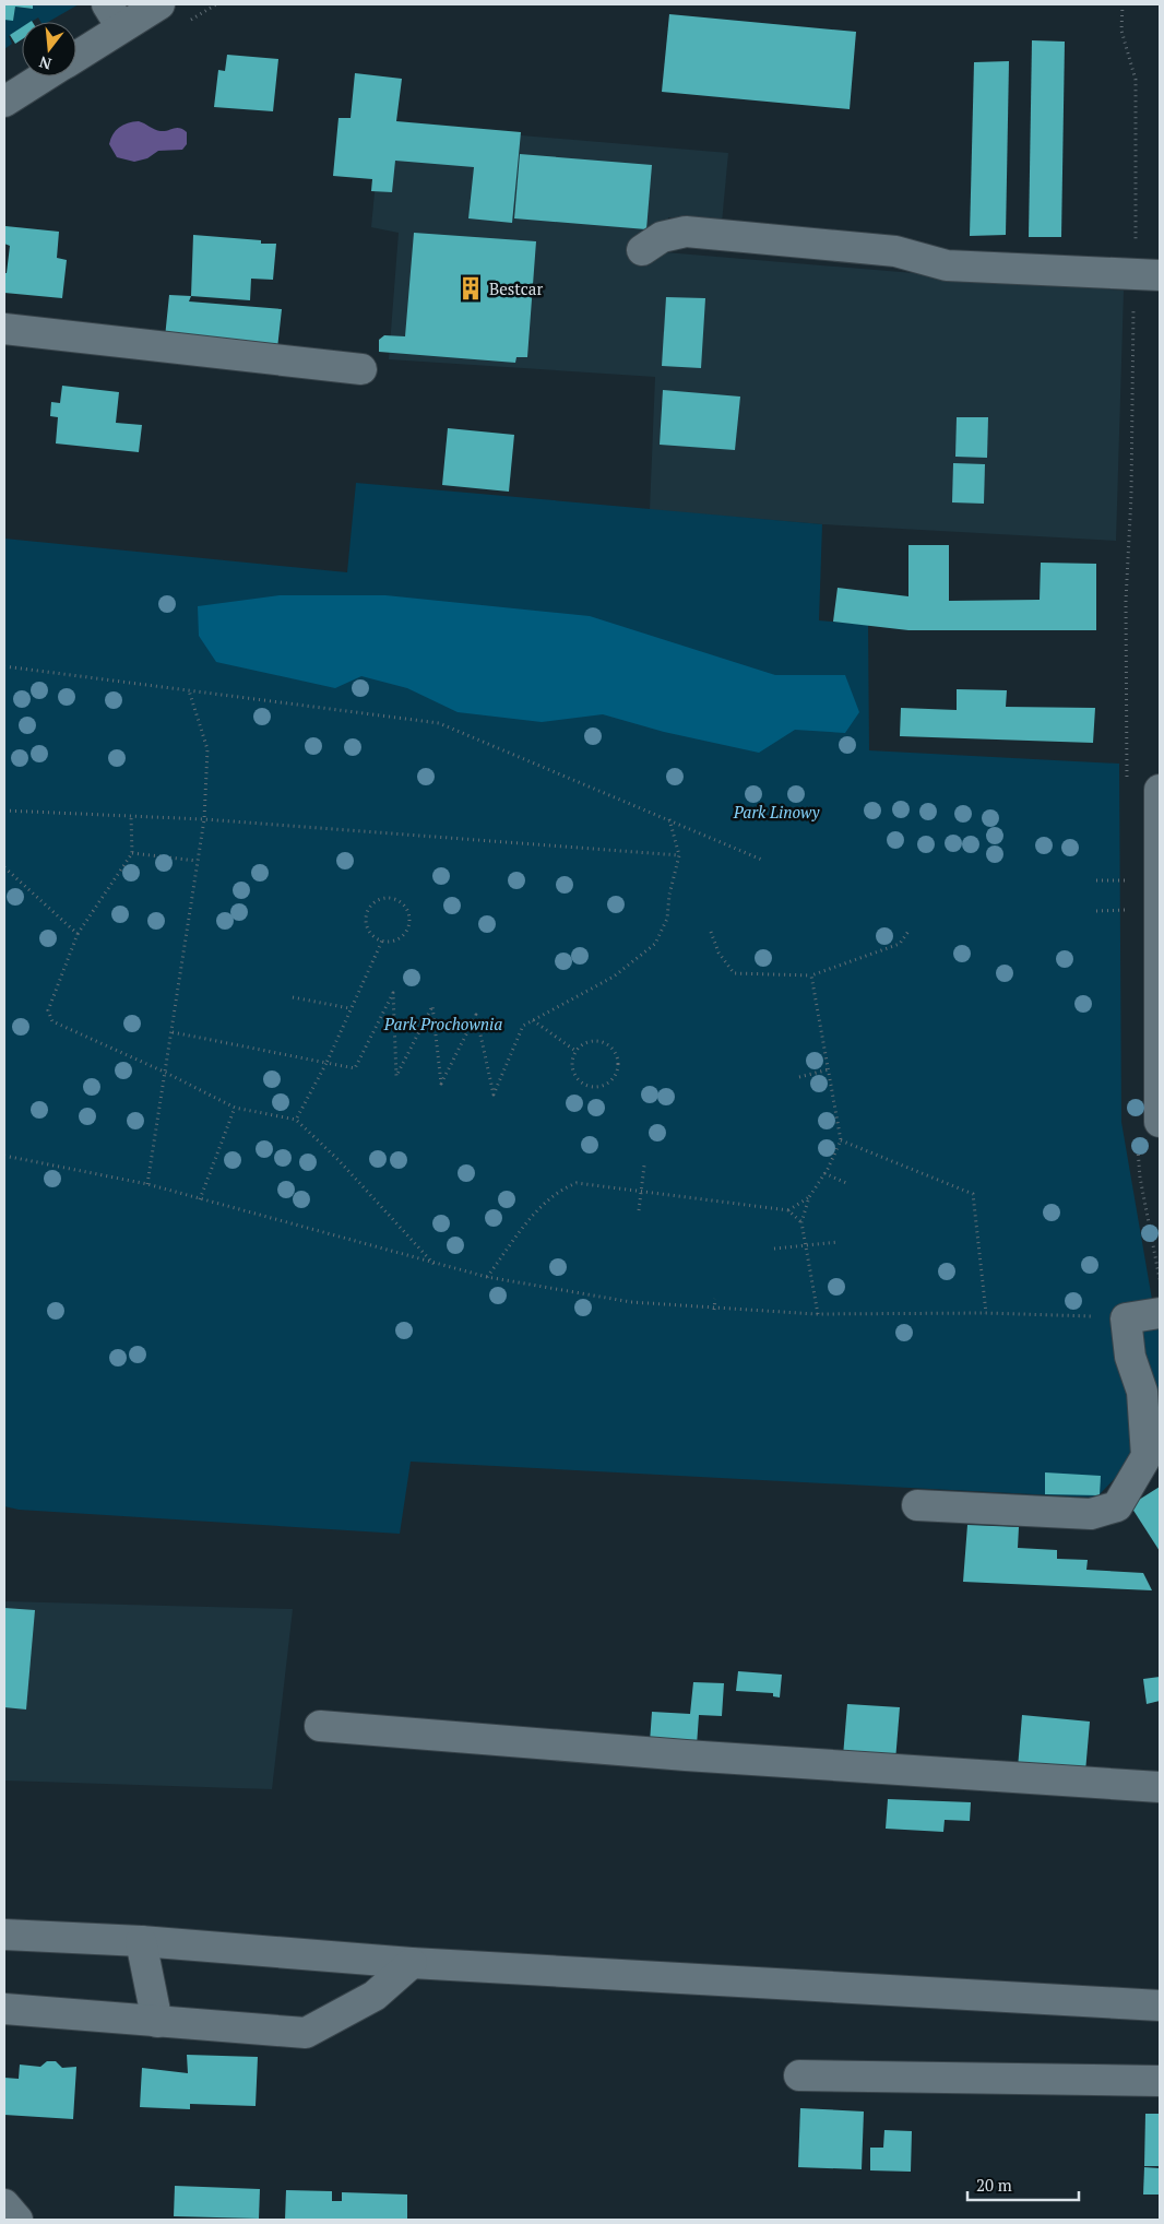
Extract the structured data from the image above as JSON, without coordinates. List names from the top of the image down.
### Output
{
  "parks": ["Park Linowy", "Park Prochownia"],
  "places": {
    "building": ["Bestcar"]
  },
  "scale_bar": "20 m",
  "north": "bottom"
}
